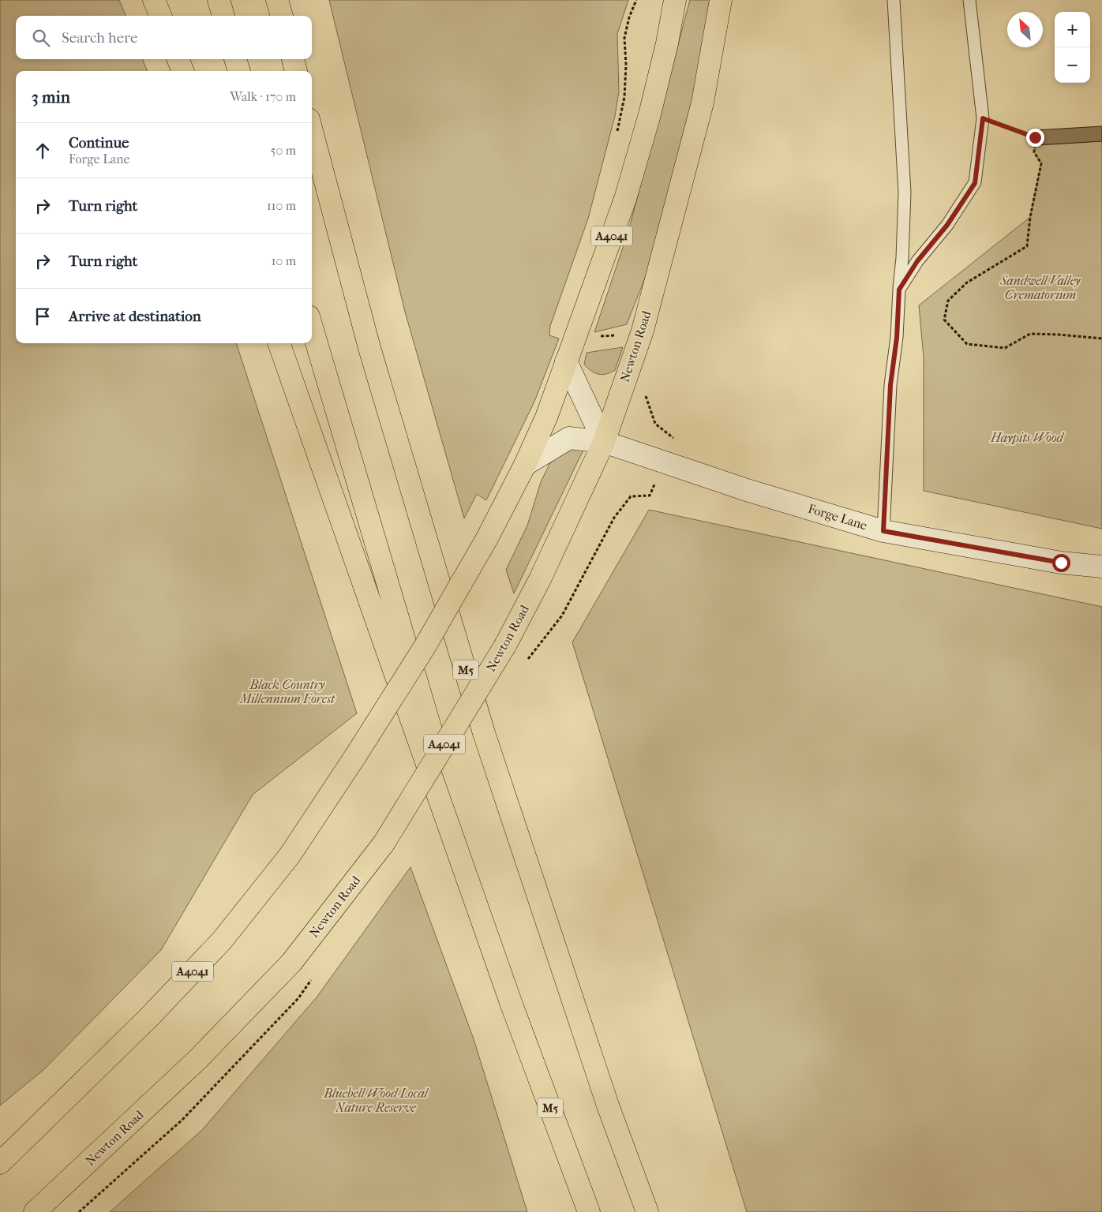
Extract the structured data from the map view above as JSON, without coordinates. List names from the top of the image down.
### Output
{
  "streets": {
    "highway": ["A4041", "Newton Road", "M5"],
    "street": ["Forge Lane"]
  },
  "crossings": [
    ["A4041", "Forge Lane"],
    ["Newton Road", "Forge Lane"]
  ],
  "parks": [
    "Sandwell Valley Crematorium",
    "Haypits Wood",
    "Black Country Millennium Forest",
    "Bluebell Wood Local Nature Reserve"
  ],
  "north": "top left",
  "page": {
    "map_buttons": ["+", "−"],
    "search": "Search here",
    "heading": ["3 min", "Walk · 170 m"],
    "list": [
      ["Continue", "Forge Lane", "50 m"],
      ["Turn right", "110 m"],
      ["Turn right", "10 m"],
      "Arrive at destination"
    ]
  }
}
